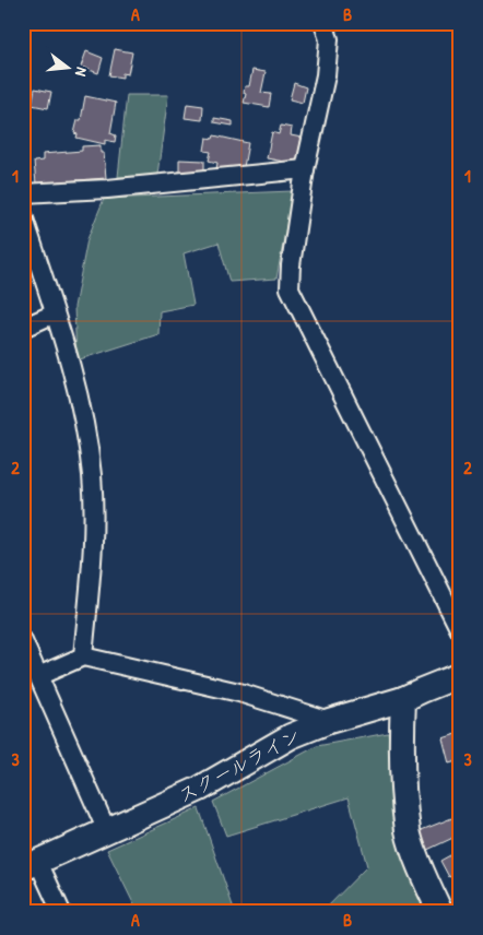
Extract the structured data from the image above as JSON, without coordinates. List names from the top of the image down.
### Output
{
  "streets": {
    "street": ["スクールライン"]
  },
  "north": "right",
  "grid": {
    "columns": ["A", "B"],
    "rows": ["1", "2", "3"]
  }
}
